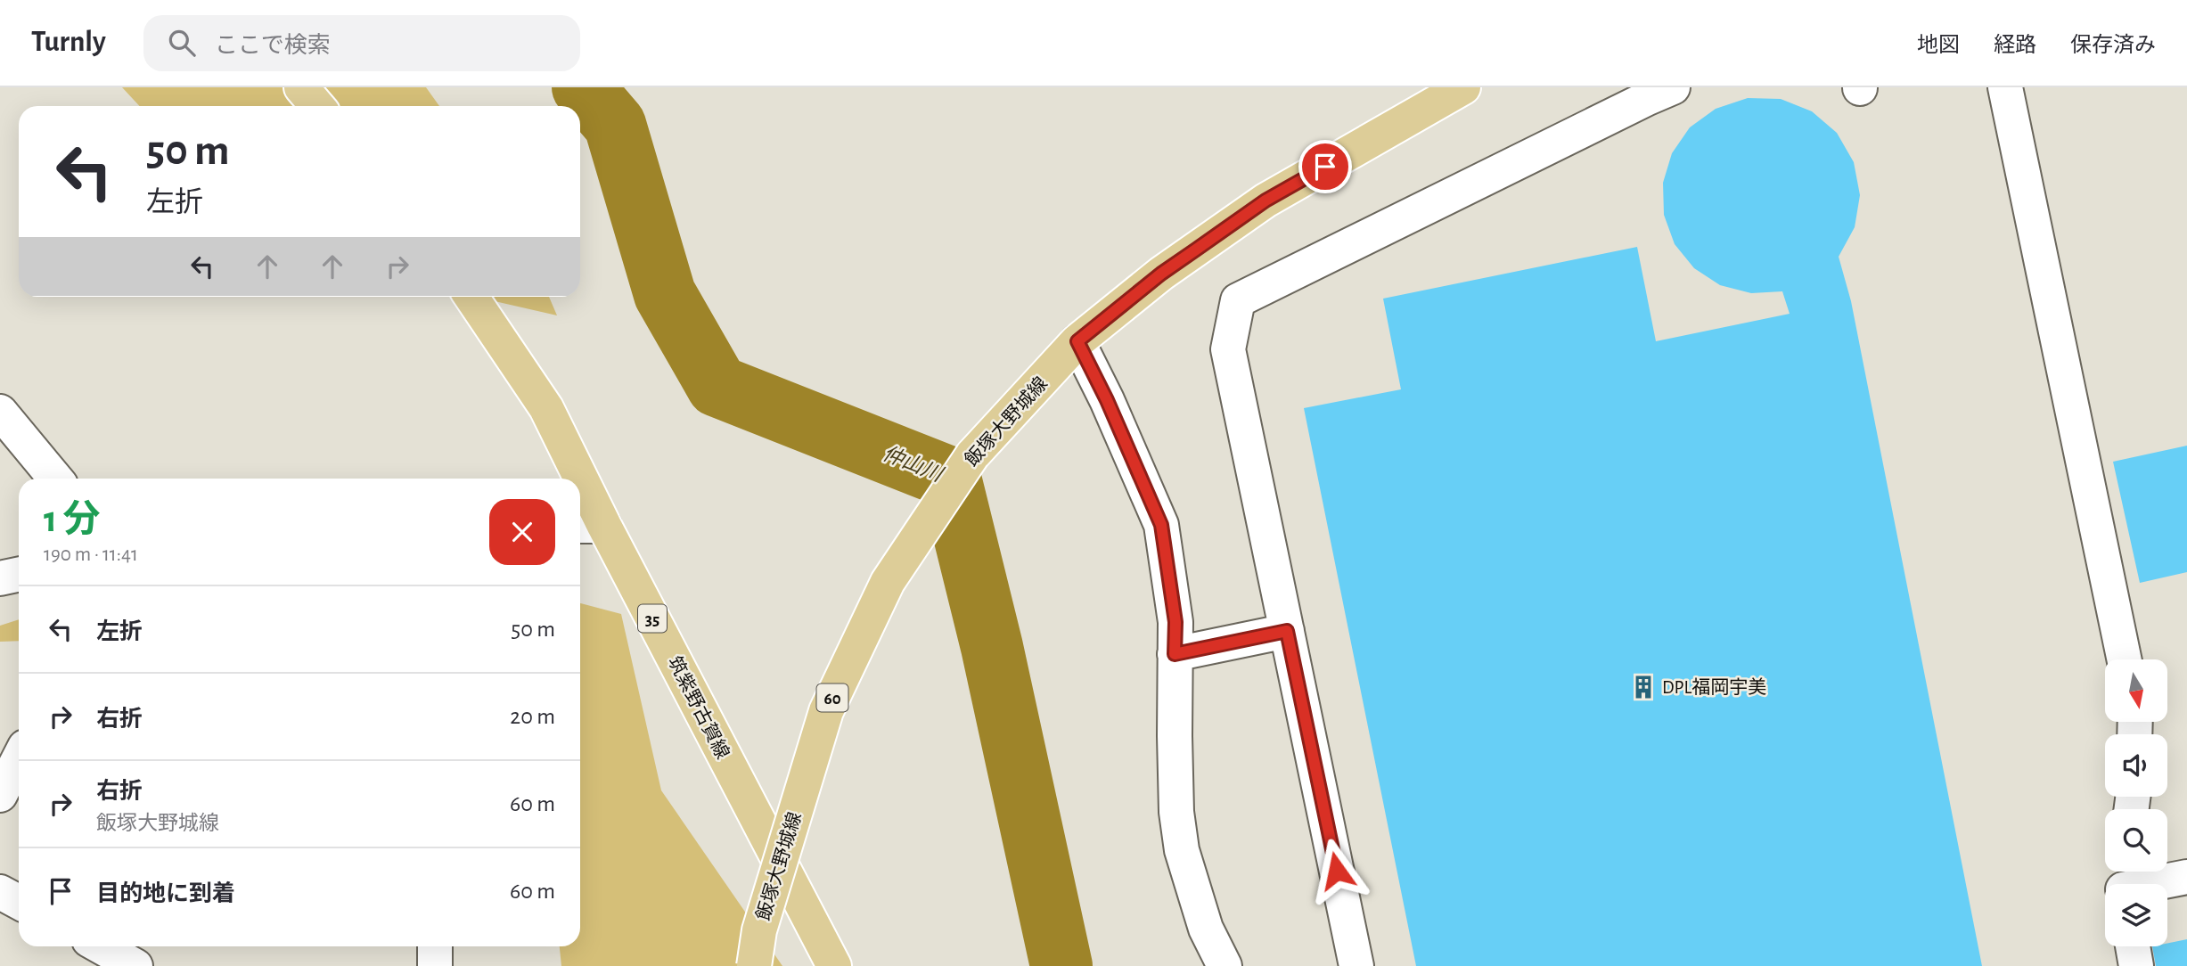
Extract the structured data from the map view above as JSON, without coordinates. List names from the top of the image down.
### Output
{
  "streets": {
    "main road": [
      "飯塚大野城線",
      "35",
      "60",
      "筑紫野古賀線"
    ]
  },
  "water": ["仲山川"],
  "places": {
    "building": ["DPL福岡宇美"]
  },
  "north": "bottom",
  "page": {
    "header": "Turnly",
    "search": "ここで検索",
    "nav": ["地図", "経路", "保存済み"],
    "turn": ["50 m", "左折"],
    "heading": ["1 分", "190 m · 11:41"],
    "list": [
      {
        "name": "左折",
        "value": "50 m"
      },
      {
        "name": "右折",
        "value": "20 m"
      },
      {
        "name": "右折",
        "note": "飯塚大野城線",
        "value": "60 m"
      },
      {
        "name": "目的地に到着",
        "value": "60 m"
      }
    ]
  }
}
